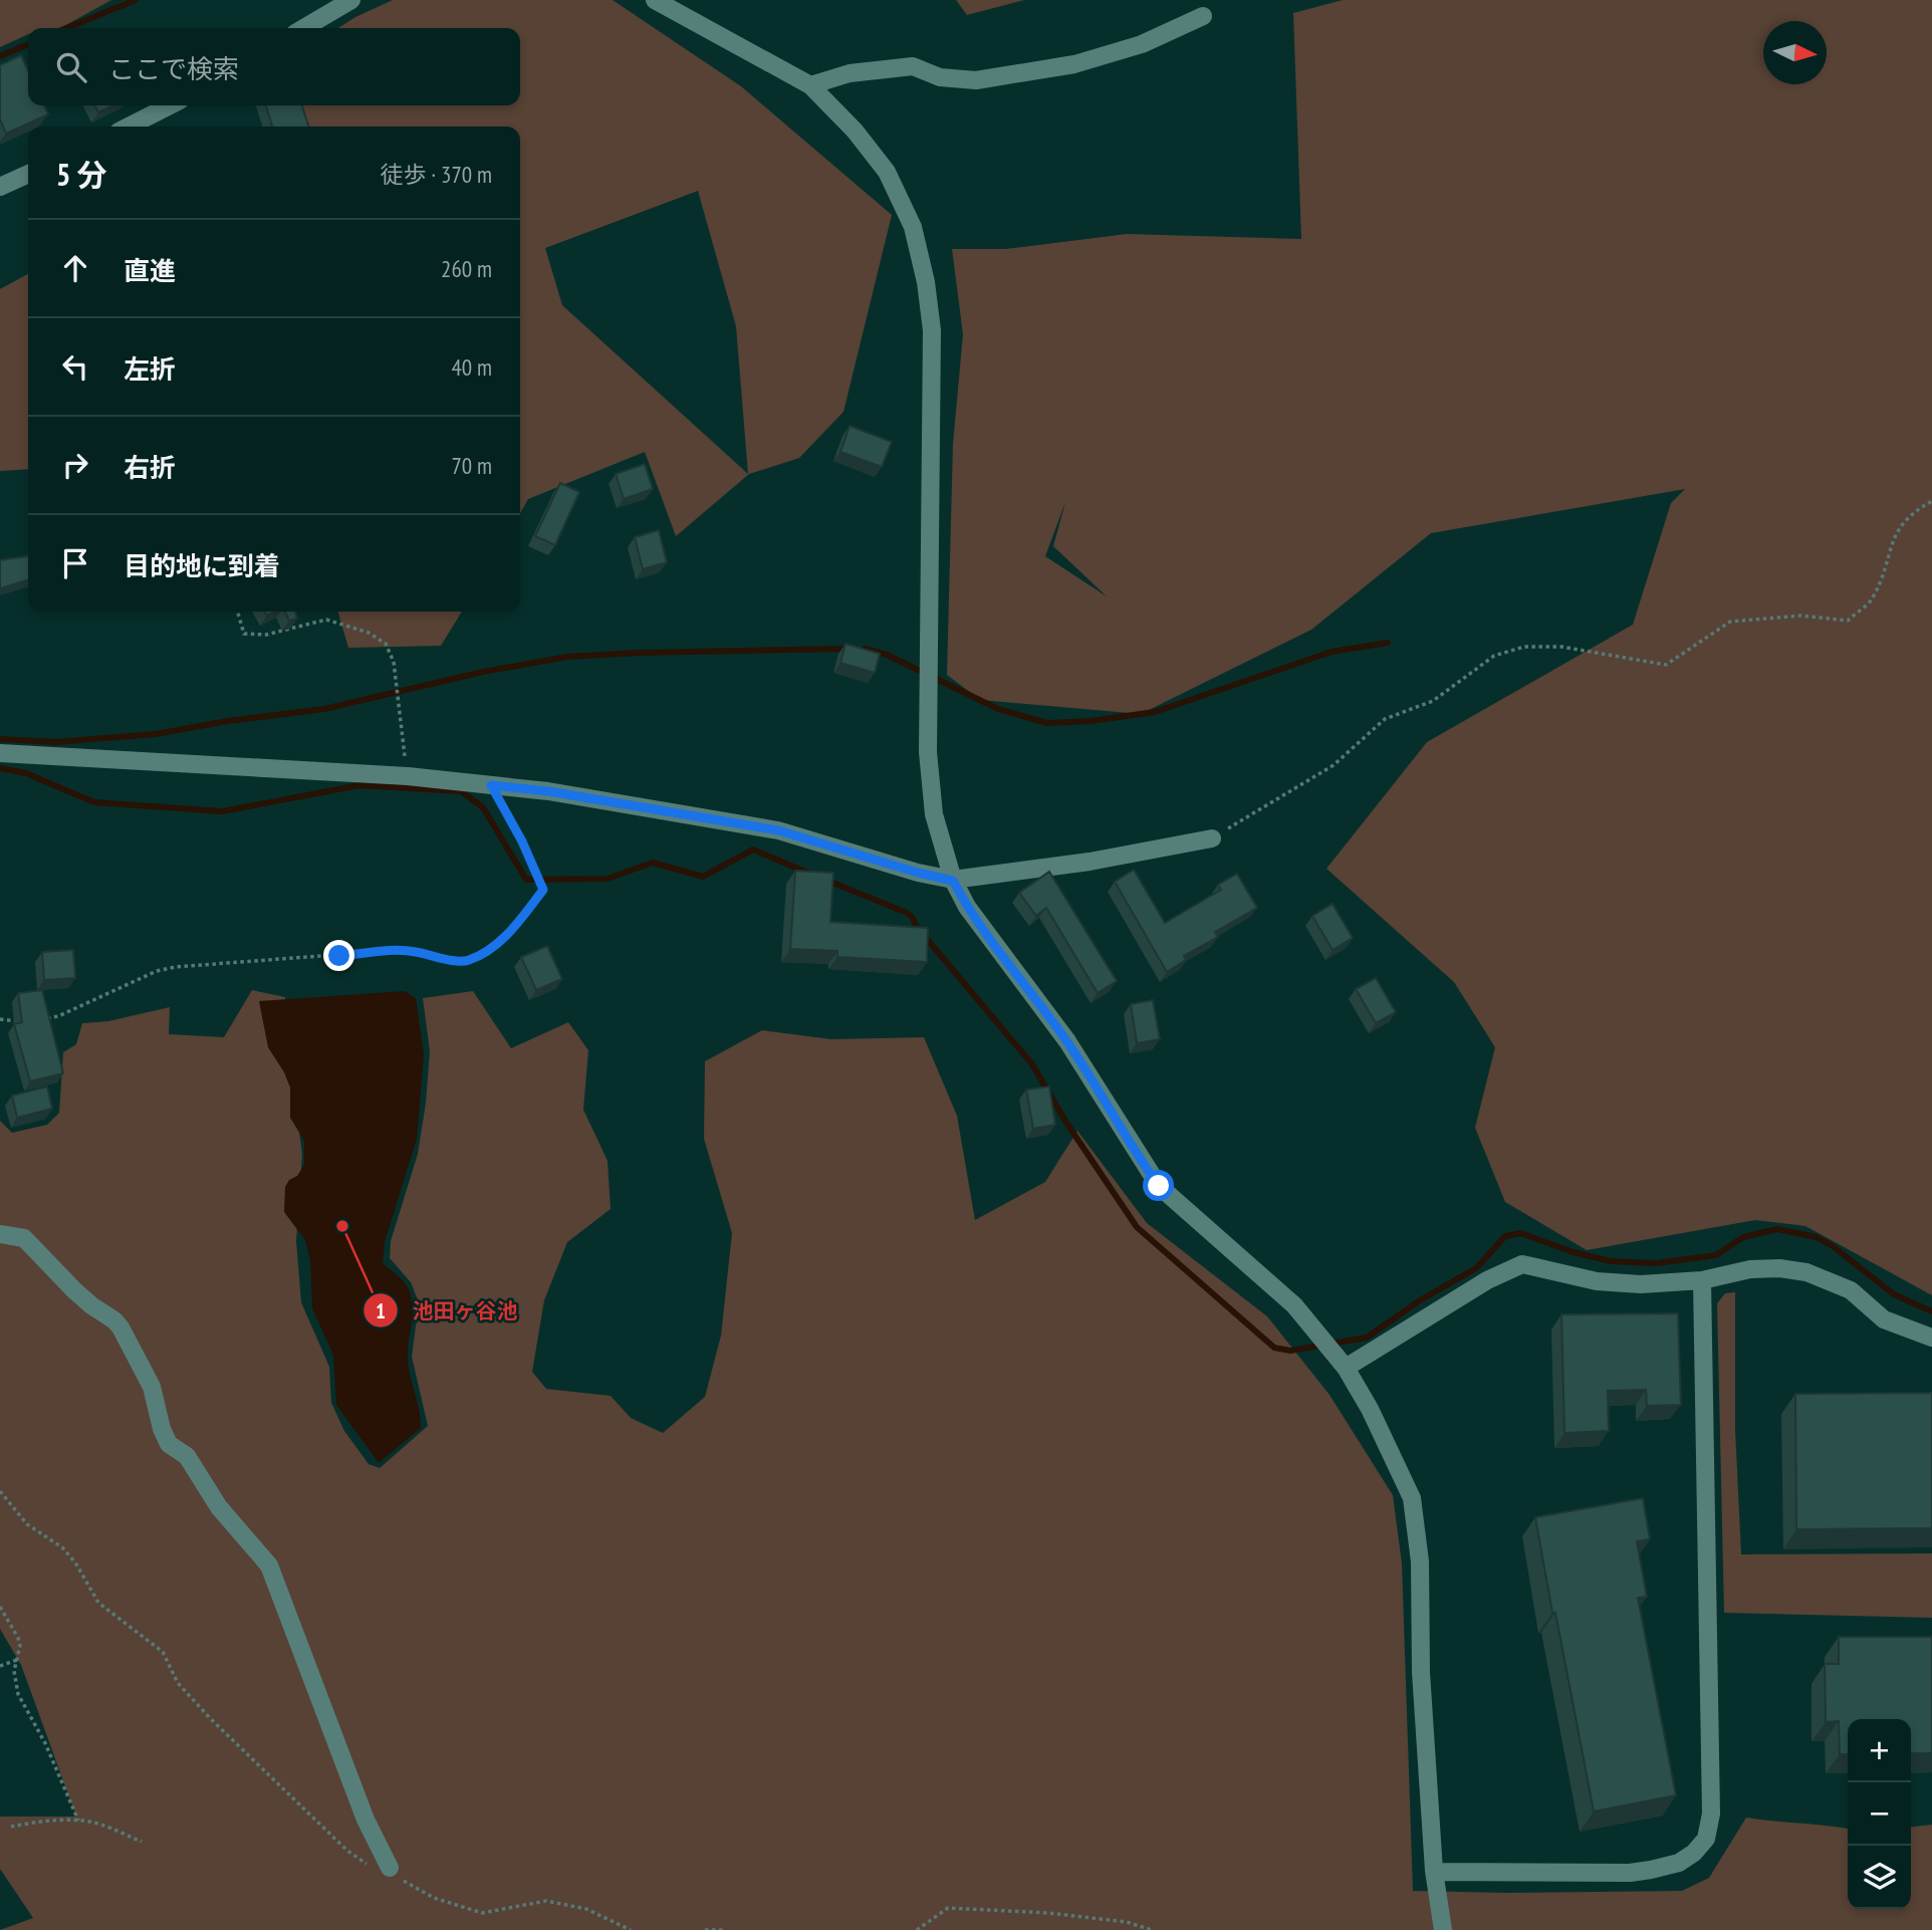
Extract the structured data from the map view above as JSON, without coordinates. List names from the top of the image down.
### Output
{
  "places": ["池田ヶ谷池"],
  "north": "right",
  "page": {
    "search": "ここで検索",
    "heading": ["5 分", "徒歩 · 370 m"],
    "list": [
      ["直進", "260 m"],
      ["左折", "40 m"],
      ["右折", "70 m"],
      "目的地に到着"
    ],
    "map_buttons": ["+", "−"]
  }
}
